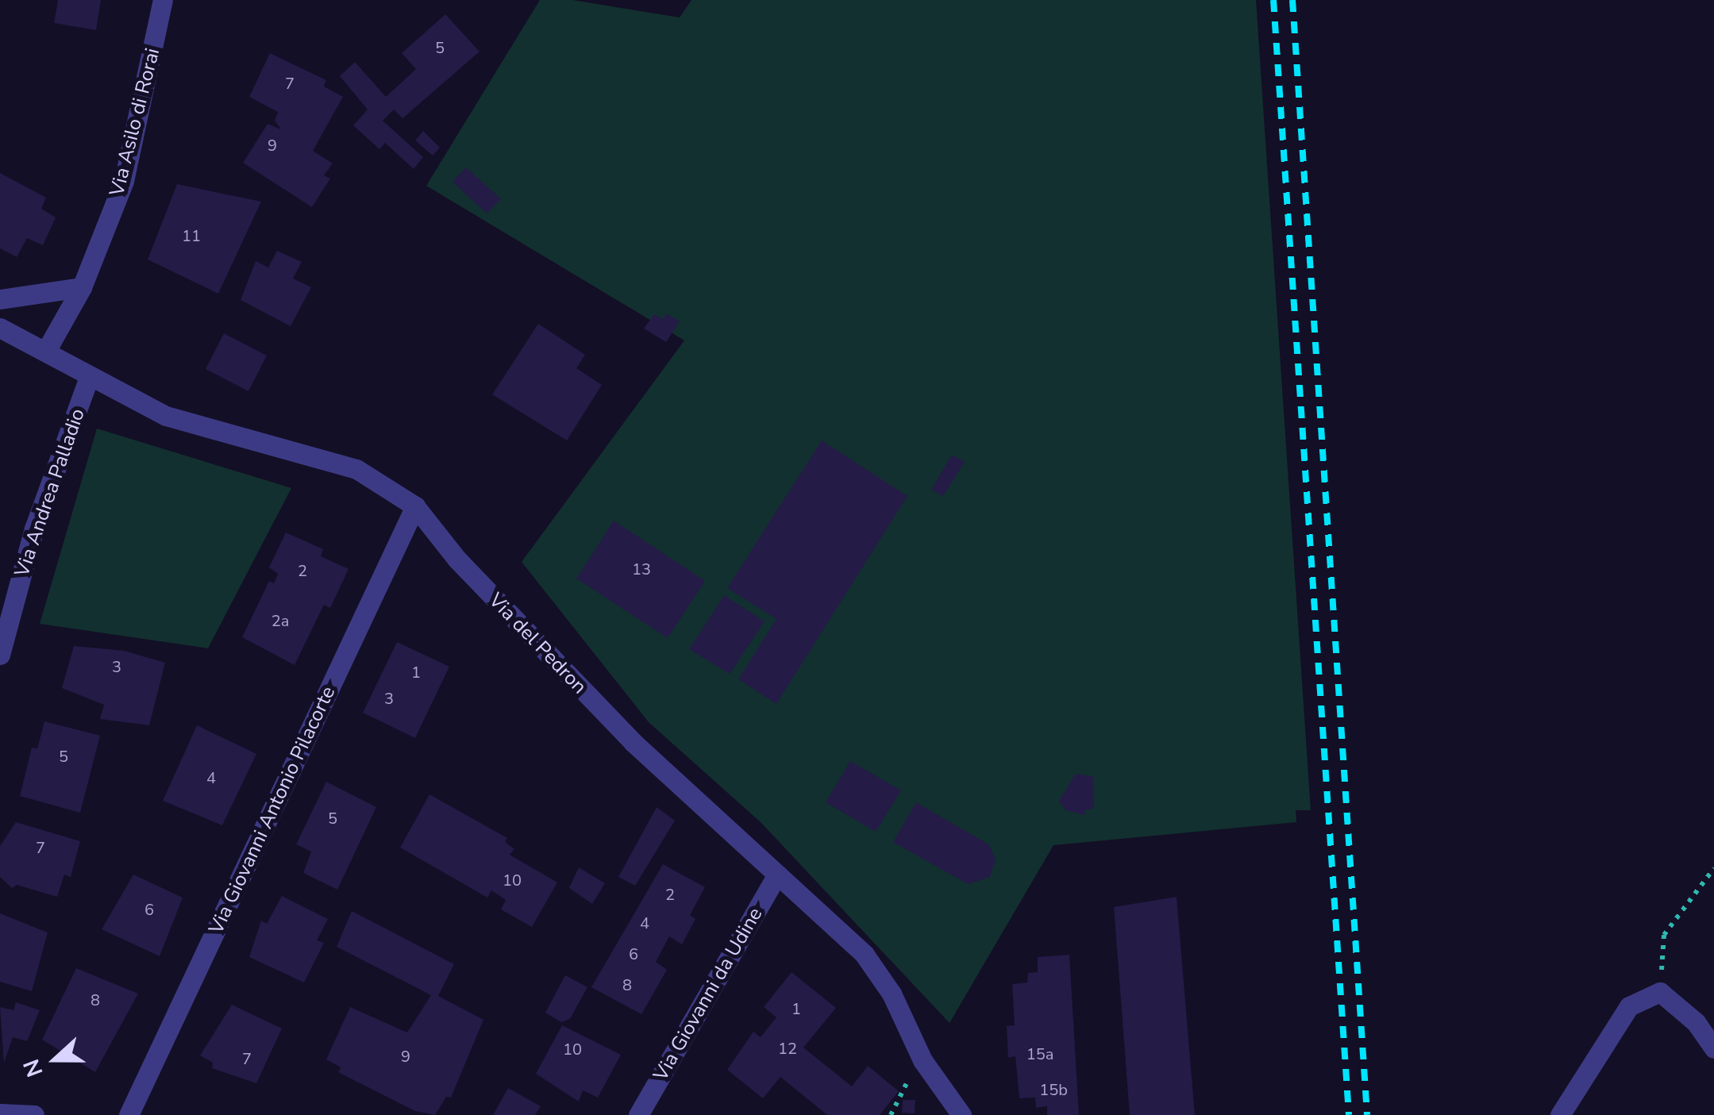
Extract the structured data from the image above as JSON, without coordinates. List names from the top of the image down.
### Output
{
  "streets": {
    "street": [
      "Via Asilo di Rorai",
      "Via Andrea Palladio",
      "Via del Pedron",
      "Via Giovanni Antonio Pilacorte",
      "Via Giovanni da Udine"
    ]
  },
  "crossings": [
    ["Via Asilo di Rorai", "Via del Pedron"],
    ["Via Andrea Palladio", "Via del Pedron"],
    ["Via del Pedron", "Via Giovanni Antonio Pilacorte"],
    ["Via del Pedron", "Via Giovanni da Udine"]
  ],
  "house_numbers": [
    "5",
    "7",
    "9",
    "11",
    "13",
    "2",
    "2a",
    "3",
    "1",
    "3",
    "5",
    "4",
    "5",
    "7",
    "10",
    "2",
    "6",
    "4",
    "6",
    "8",
    "8",
    "1",
    "12",
    "10",
    "15a",
    "9",
    "7",
    "15b"
  ],
  "north": "left"
}
